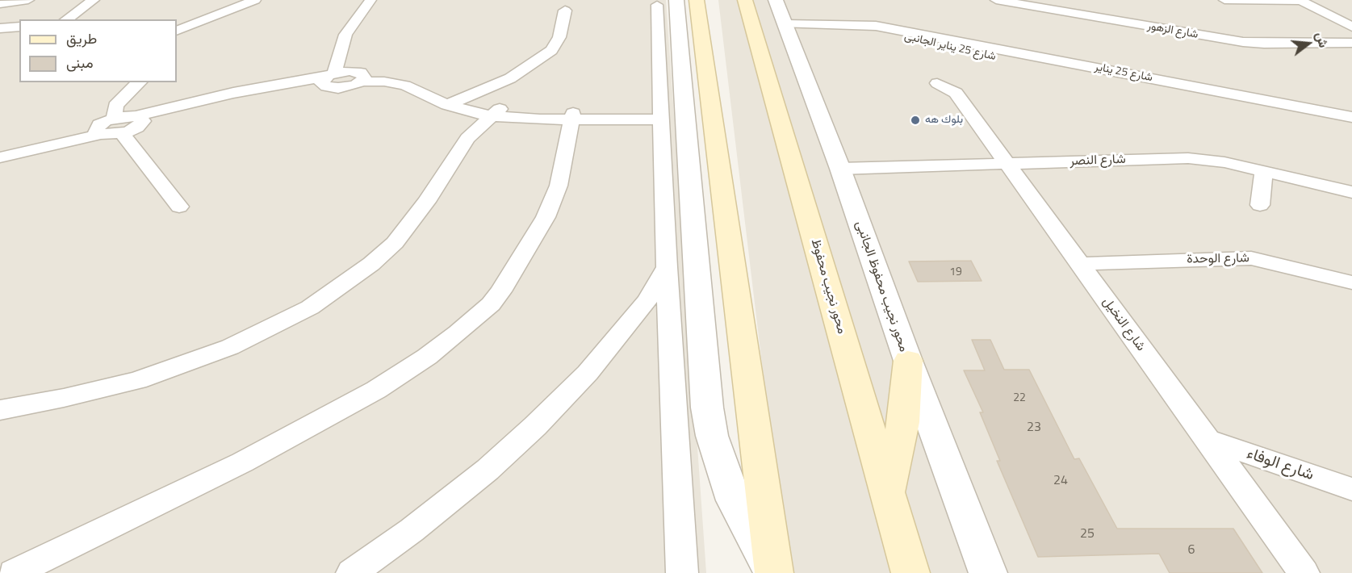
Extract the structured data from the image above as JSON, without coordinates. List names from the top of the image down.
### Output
{
  "streets": {
    "main road": ["محور نجيب محفوظ"],
    "street": [
      "شارع الزهور",
      "شارع 25 يناير الجانبى",
      "شارع النصر",
      "شارع الوحدة",
      "محور نجيب محفوظ الجانبى",
      "شارع النخيل",
      "شارع الوفاء"
    ]
  },
  "crossings": [
    ["شارع النصر", "محور نجيب محفوظ الجانبى"],
    ["شارع النصر", "شارع النخيل"],
    ["شارع الوحدة", "شارع النخيل"],
    ["شارع النخيل", "شارع الوفاء"]
  ],
  "places": ["بلوك هه"],
  "house_numbers": [
    "19",
    "22",
    "23",
    "24",
    "25",
    "6"
  ],
  "legend": ["طريق", "مبنى"],
  "north": "right"
}
